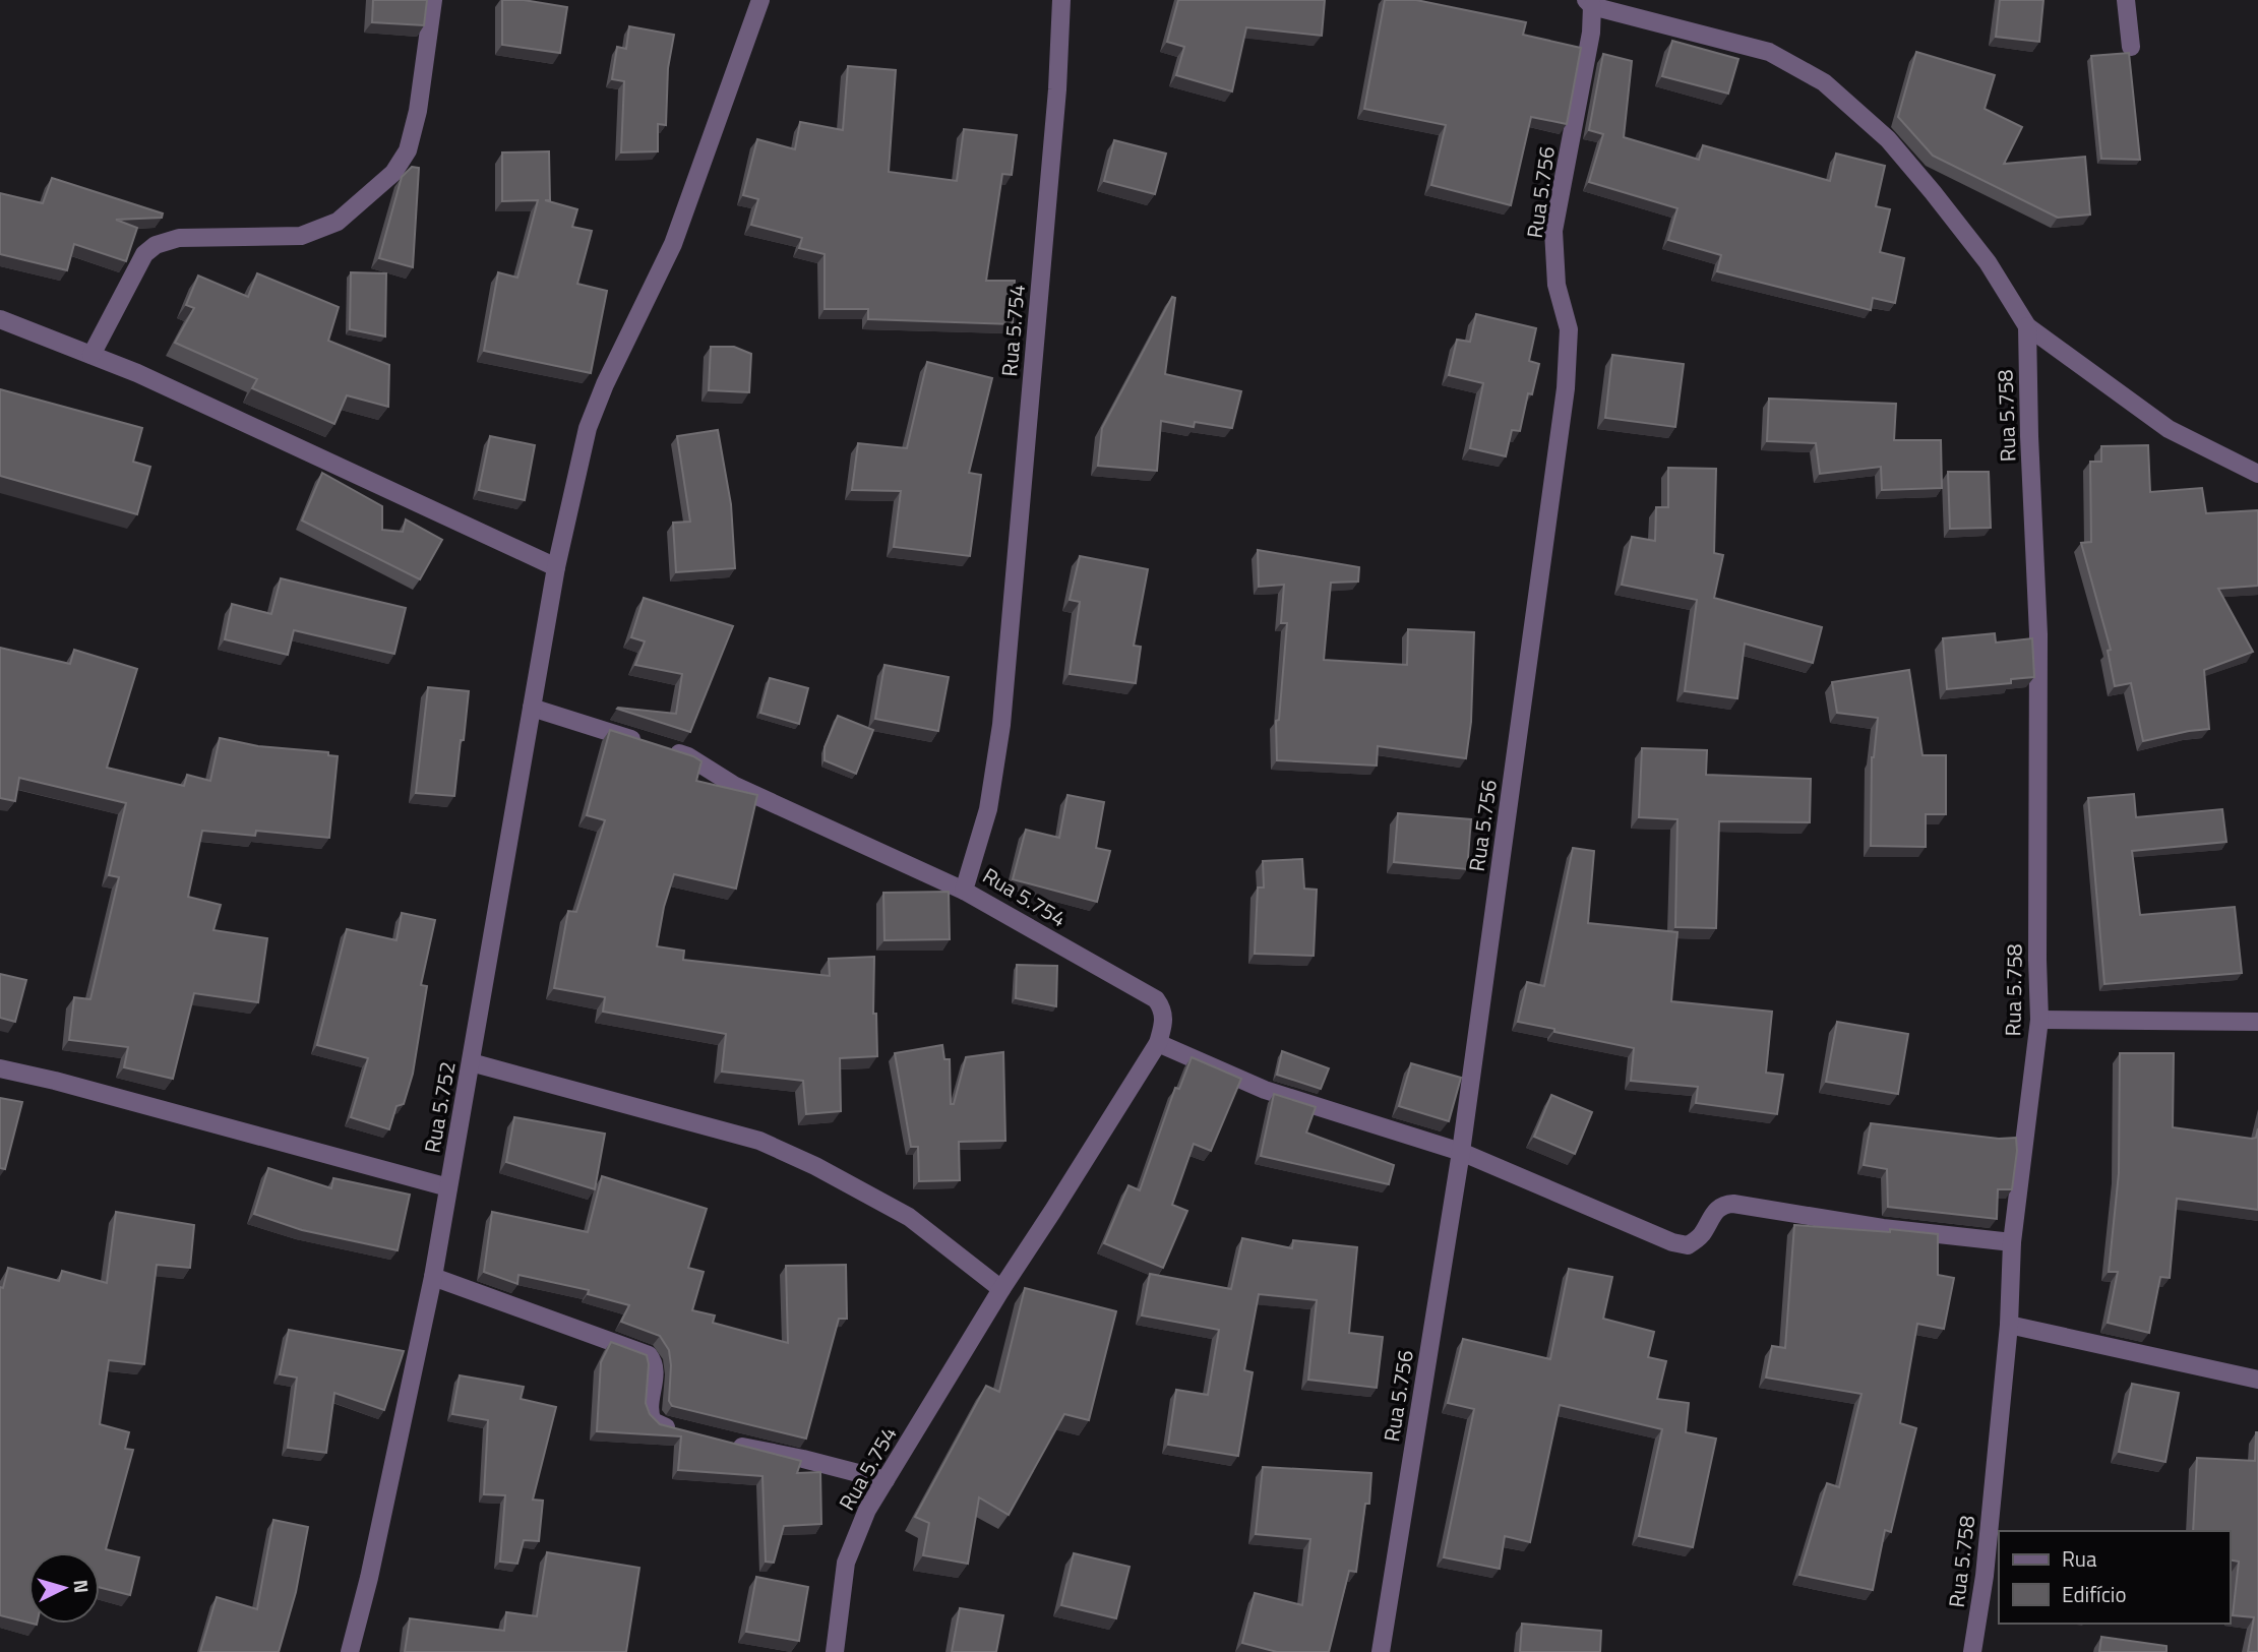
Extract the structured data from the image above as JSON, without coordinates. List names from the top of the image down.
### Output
{
  "streets": {
    "street": [
      "Rua 5.756",
      "Rua 5.754",
      "Rua 5.758",
      "Rua 5.752"
    ]
  },
  "legend": ["Rua", "Edifício"],
  "north": "right"
}
